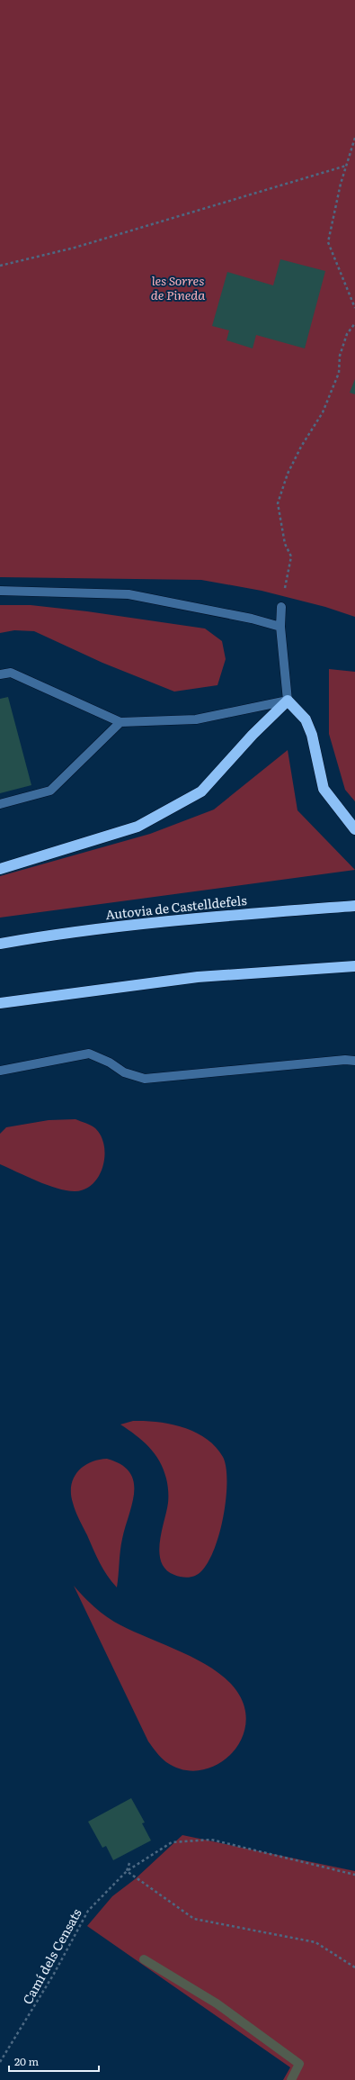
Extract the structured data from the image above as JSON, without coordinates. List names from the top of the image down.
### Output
{
  "streets": {
    "highway": ["Autovia de Castelldefels"],
    "path": ["Camí dels Censats"]
  },
  "parks": ["les Sorres de Pineda"],
  "scale_bar": "20 m"
}
